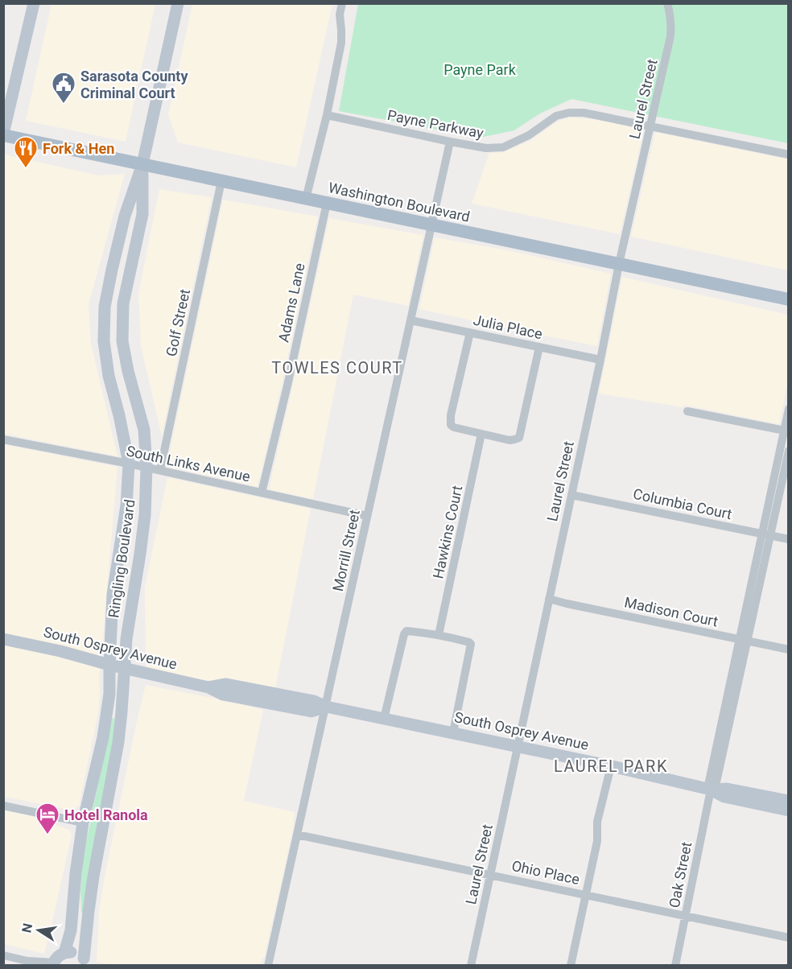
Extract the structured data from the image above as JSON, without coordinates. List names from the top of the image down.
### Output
{
  "streets": {
    "main road": ["Washington Boulevard"],
    "street": [
      "Laurel Street",
      "Payne Parkway",
      "Adams Lane",
      "Golf Street",
      "Julia Place",
      "South Links Avenue",
      "Columbia Court",
      "Hawkins Court",
      "Morrill Street",
      "Ringling Boulevard",
      "Madison Court",
      "South Osprey Avenue",
      "Ohio Place",
      "Oak Street"
    ]
  },
  "crossings": [
    ["Laurel Street", "Payne Parkway"],
    ["Laurel Street", "Washington Boulevard"],
    ["Laurel Street", "Julia Place"],
    ["Laurel Street", "Columbia Court"],
    ["Laurel Street", "Madison Court"],
    ["Laurel Street", "South Osprey Avenue"],
    ["Laurel Street", "Ohio Place"],
    ["Payne Parkway", "Morrill Street"],
    ["Washington Boulevard", "Adams Lane"],
    ["Washington Boulevard", "Golf Street"],
    ["Washington Boulevard", "Morrill Street"],
    ["Washington Boulevard", "Ringling Boulevard"],
    ["Adams Lane", "South Links Avenue"],
    ["Golf Street", "South Links Avenue"],
    ["Julia Place", "Morrill Street"],
    ["South Links Avenue", "Morrill Street"],
    ["South Links Avenue", "Ringling Boulevard"],
    ["Columbia Court", "Oak Street"],
    ["Morrill Street", "South Osprey Avenue"],
    ["Morrill Street", "Ohio Place"],
    ["Ringling Boulevard", "South Osprey Avenue"],
    ["Madison Court", "Oak Street"],
    ["South Osprey Avenue", "Oak Street"],
    ["Ohio Place", "Oak Street"]
  ],
  "districts": ["TOWLES COURT", "LAUREL PARK"],
  "parks": ["Payne Park"],
  "places": {
    "public building": ["Sarasota County Criminal Court"],
    "restaurant": ["Fork & Hen"],
    "hotel": ["Hotel Ranola"]
  },
  "north": "left"
}
